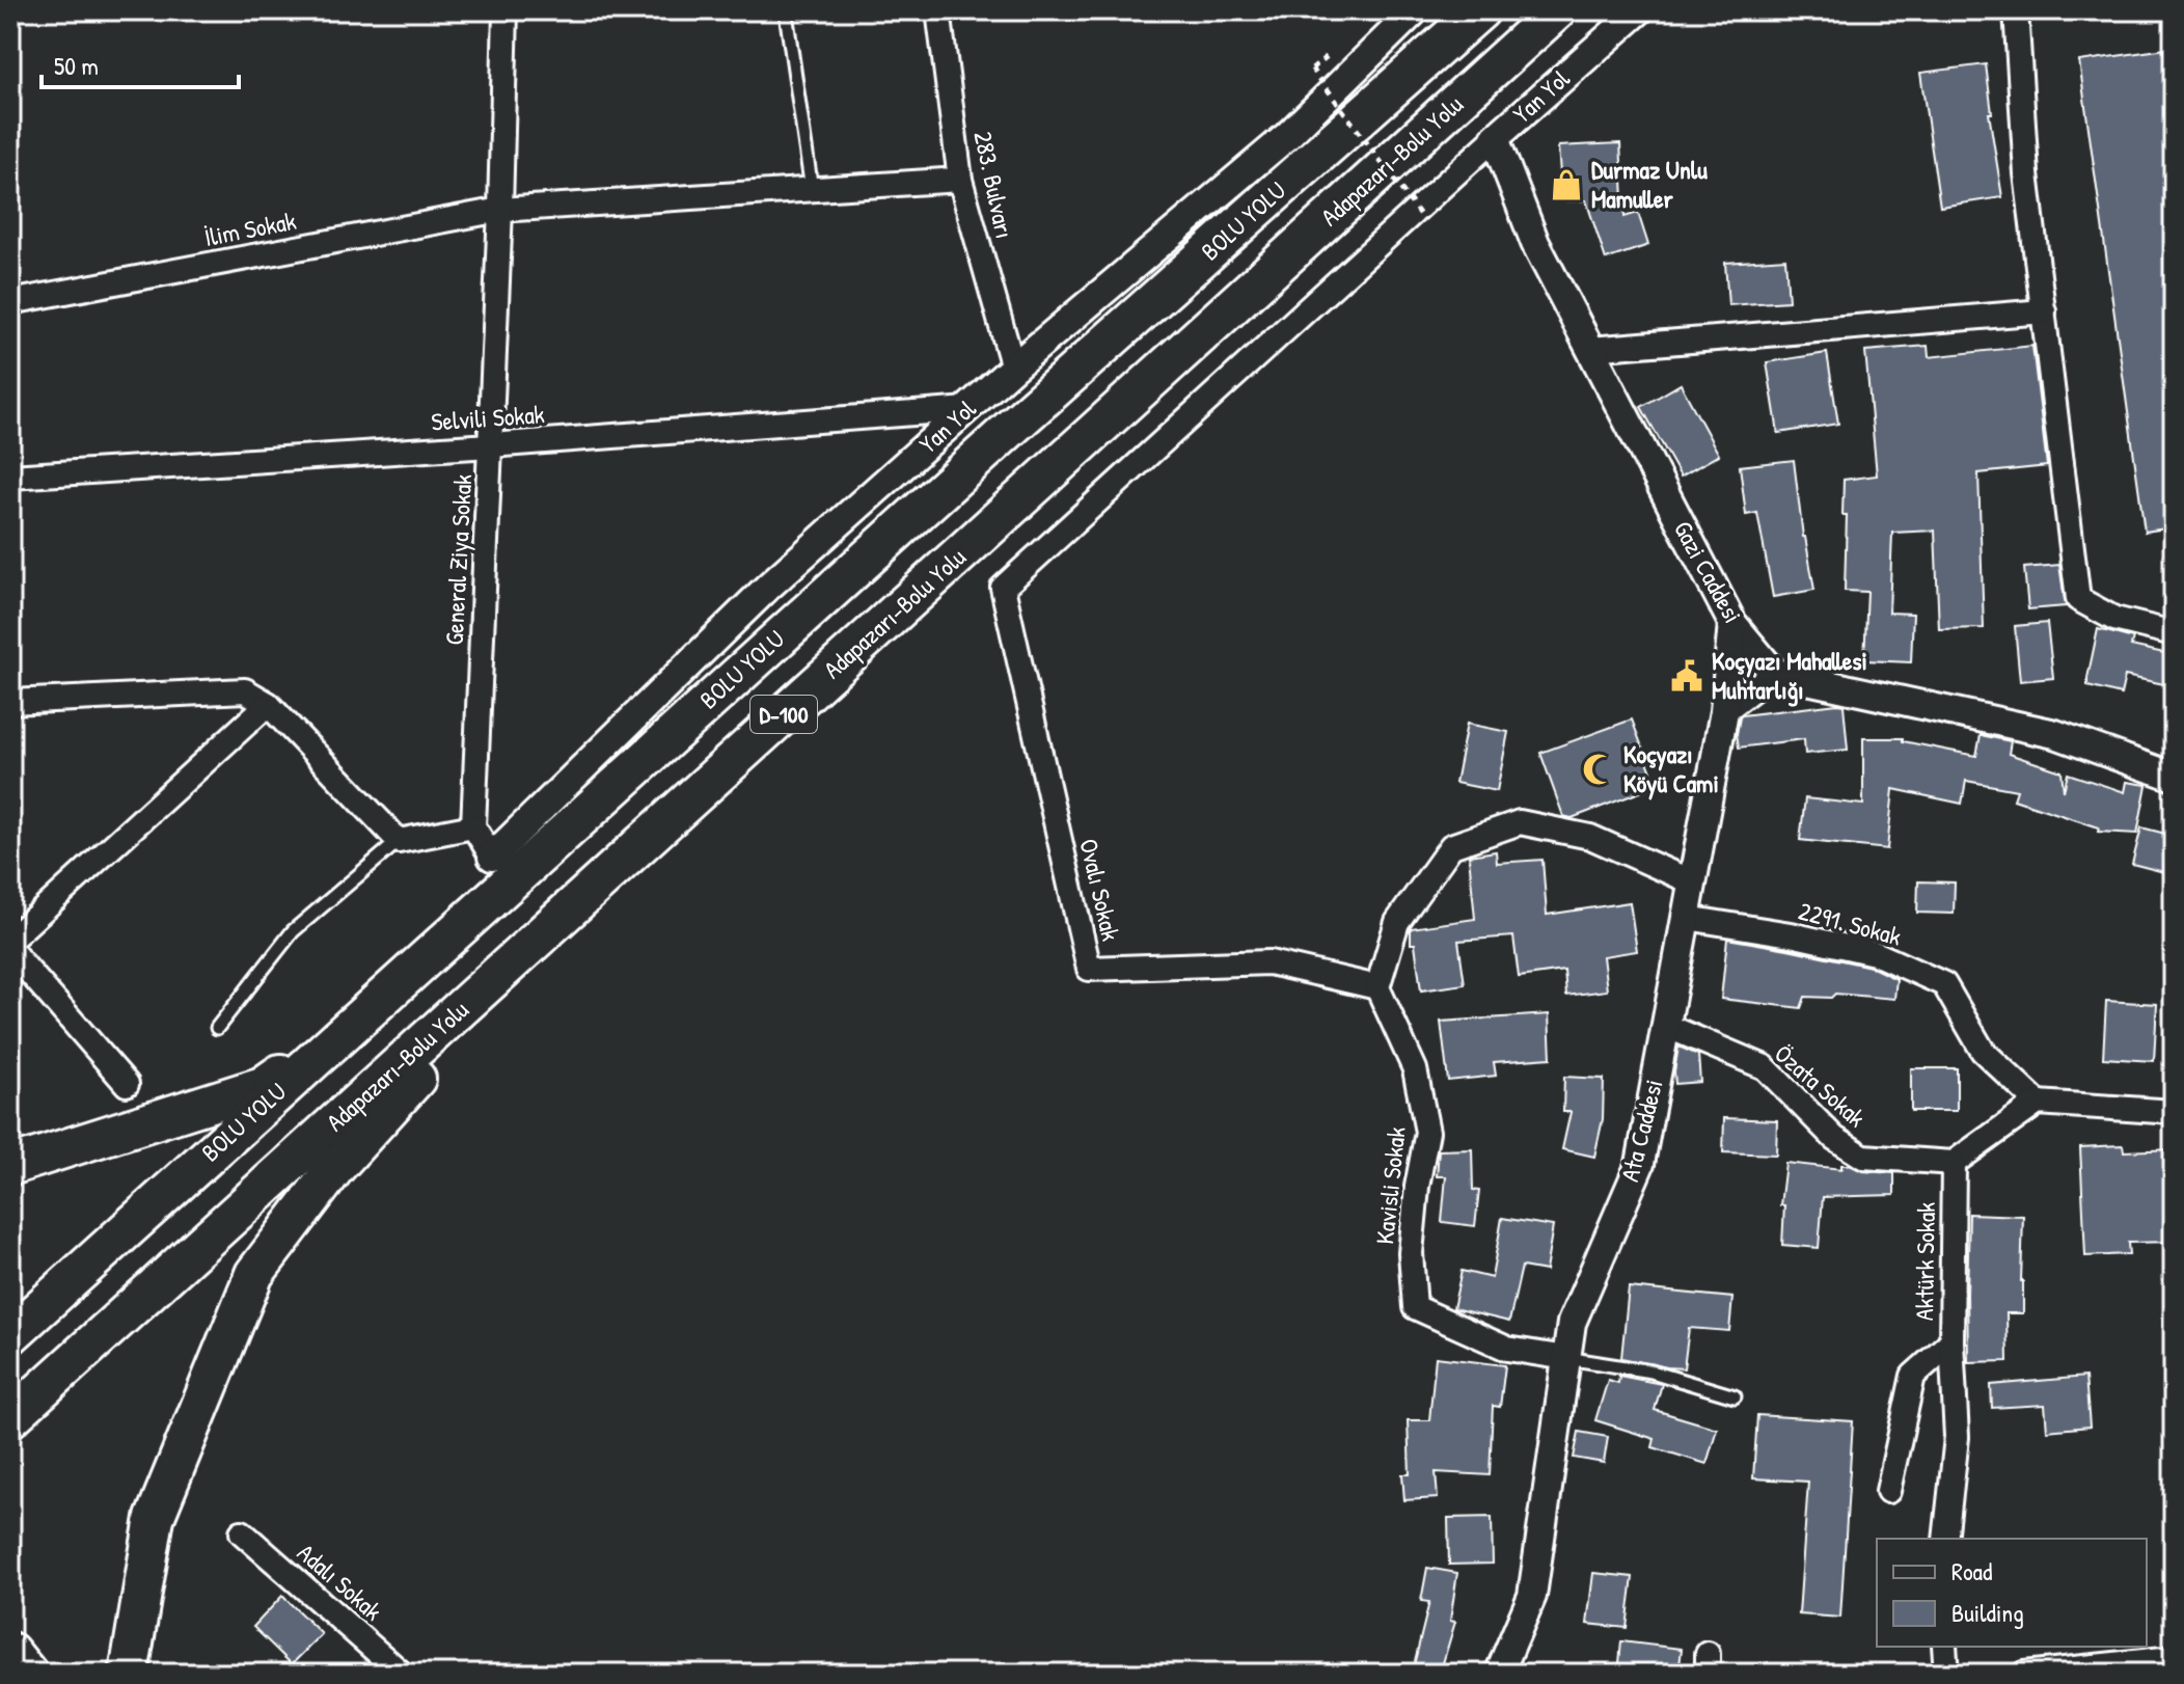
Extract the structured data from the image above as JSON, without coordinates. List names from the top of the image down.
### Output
{
  "streets": {
    "highway": ["Adapazarı-Bolu Yolu", "BOLU YOLU", "D-100"],
    "street": [
      "Yan Yol",
      "283. Bulvarı",
      "İlim Sokak",
      "Selvili Sokak",
      "General Ziya Sokak",
      "Gazi Caddesi",
      "Ovalı Sokak",
      "2291. Sokak",
      "Özata Sokak",
      "Ata Caddesi",
      "Kavisli Sokak",
      "Aktürk Sokak",
      "Adalı Sokak"
    ]
  },
  "crossings": [
    ["Yan Yol", "283. Bulvarı"],
    ["Yan Yol", "Selvili Sokak"],
    ["Yan Yol", "Gazi Caddesi"],
    ["Yan Yol", "Ovalı Sokak"],
    ["283. Bulvarı", "İlim Sokak"],
    ["İlim Sokak", "General Ziya Sokak"],
    ["Selvili Sokak", "General Ziya Sokak"],
    ["Gazi Caddesi", "Ata Caddesi"],
    ["Ovalı Sokak", "Kavisli Sokak"],
    ["2291. Sokak", "Ata Caddesi"],
    ["Özata Sokak", "Ata Caddesi"],
    ["Özata Sokak", "Aktürk Sokak"],
    ["Ata Caddesi", "Kavisli Sokak"]
  ],
  "places": {
    "shop": ["Durmaz Unlu Mamuller"],
    "public building": ["Koçyazı Mahallesi Muhtarlığı"],
    "mosque": ["Koçyazı Köyü Cami"]
  },
  "legend": ["Road", "Building"],
  "scale_bar": "50 m"
}
